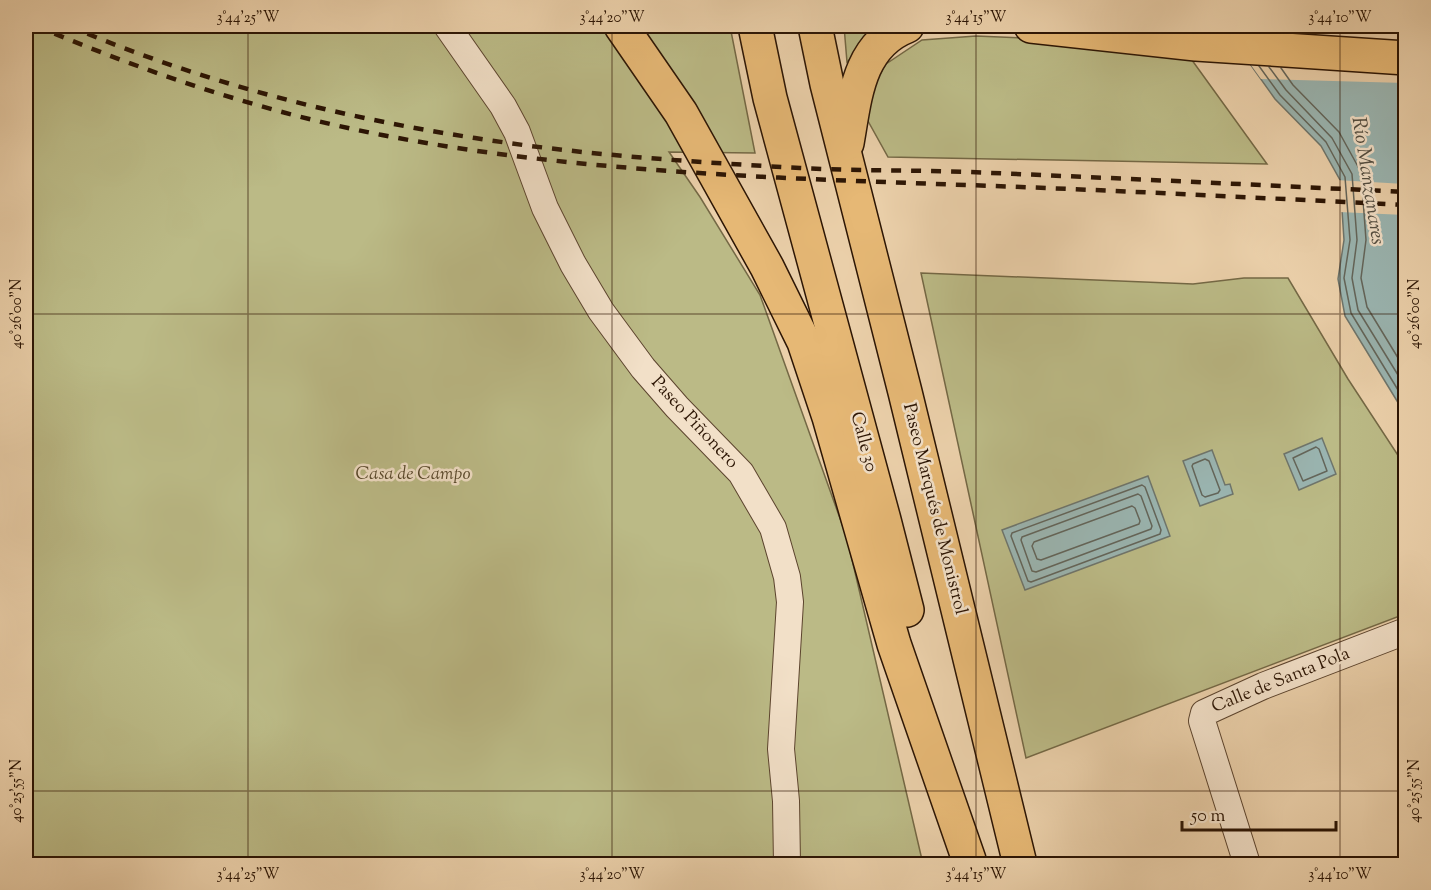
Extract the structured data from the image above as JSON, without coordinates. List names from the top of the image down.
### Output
{
  "streets": {
    "highway": ["Calle 30", "Paseo Marqués de Monistrol"],
    "street": ["Paseo Piñonero", "Calle de Santa Pola"]
  },
  "water": ["Río Manzanares"],
  "parks": ["Casa de Campo"],
  "scale_bar": "50 m",
  "coordinates": [
    "3°44'25\"W",
    "3°44'20\"W",
    "3°44'15\"W",
    "3°44'10\"W",
    "40°26'00\"N",
    "40°25'55\"N"
  ]
}
